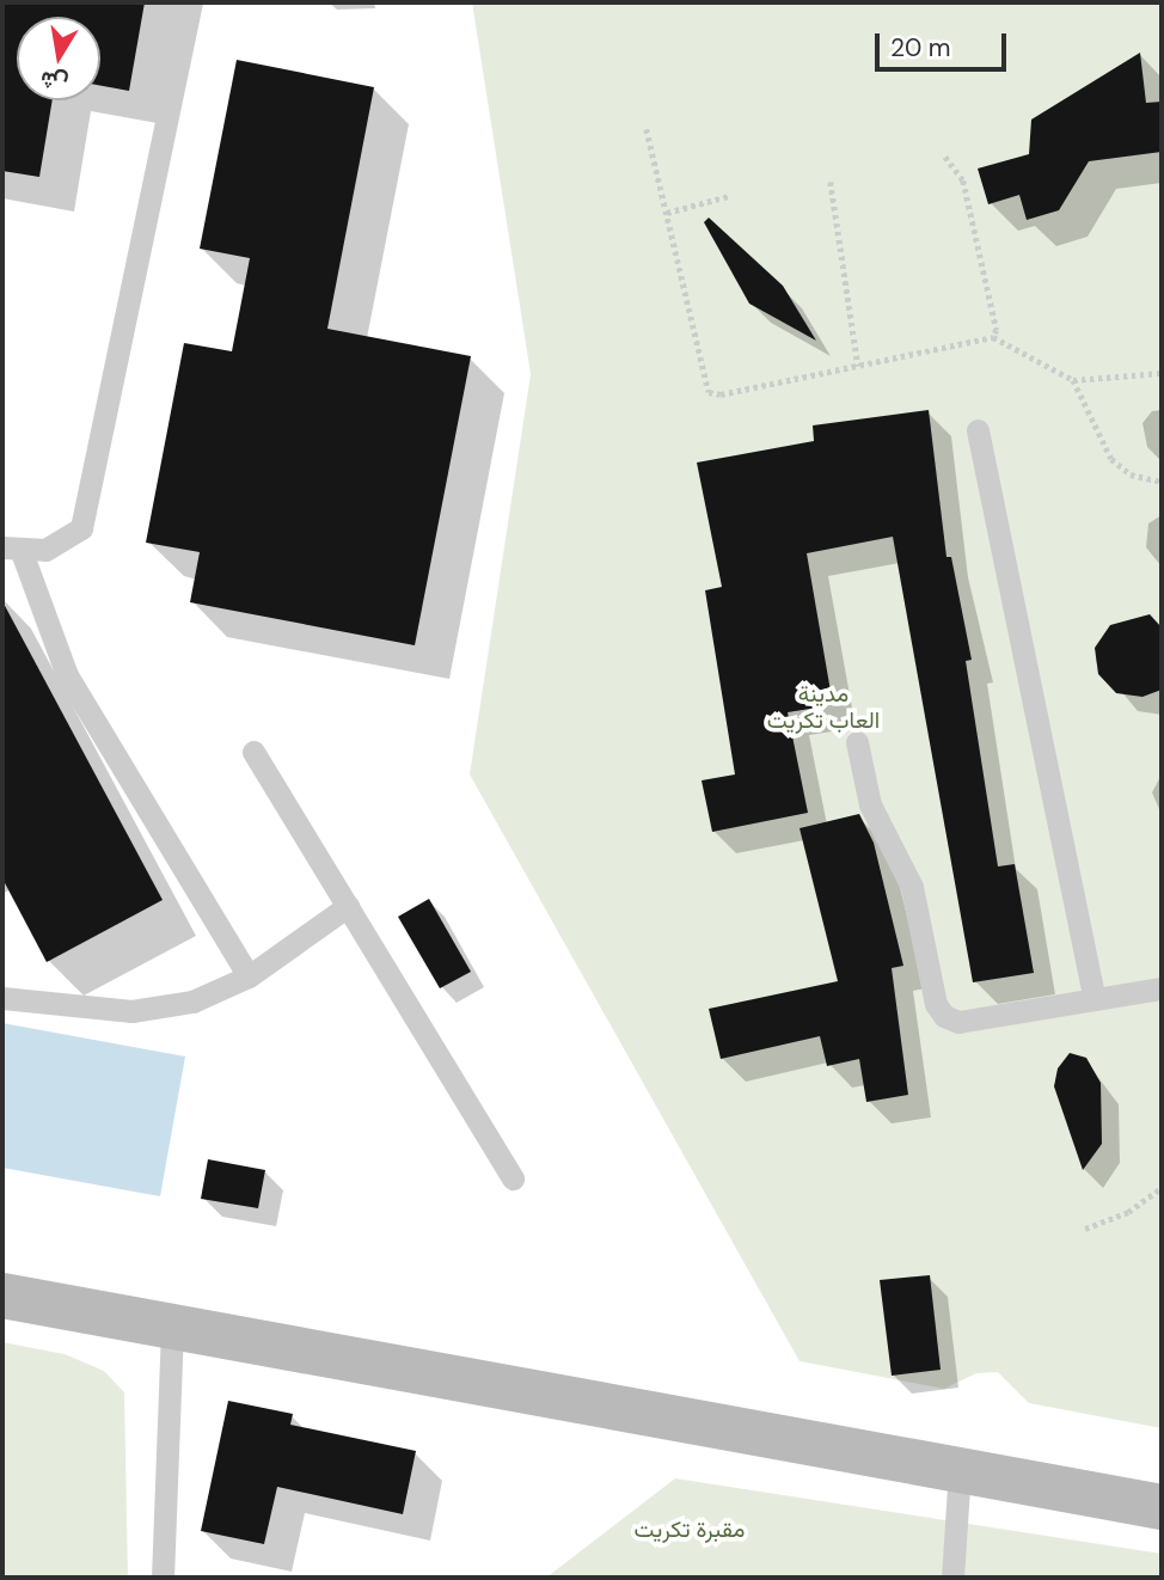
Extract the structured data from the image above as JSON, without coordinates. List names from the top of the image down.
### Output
{
  "parks": ["مدينة العاب تكريت", "مقبرة تكريت"],
  "scale_bar": "20 m",
  "north": "bottom"
}
